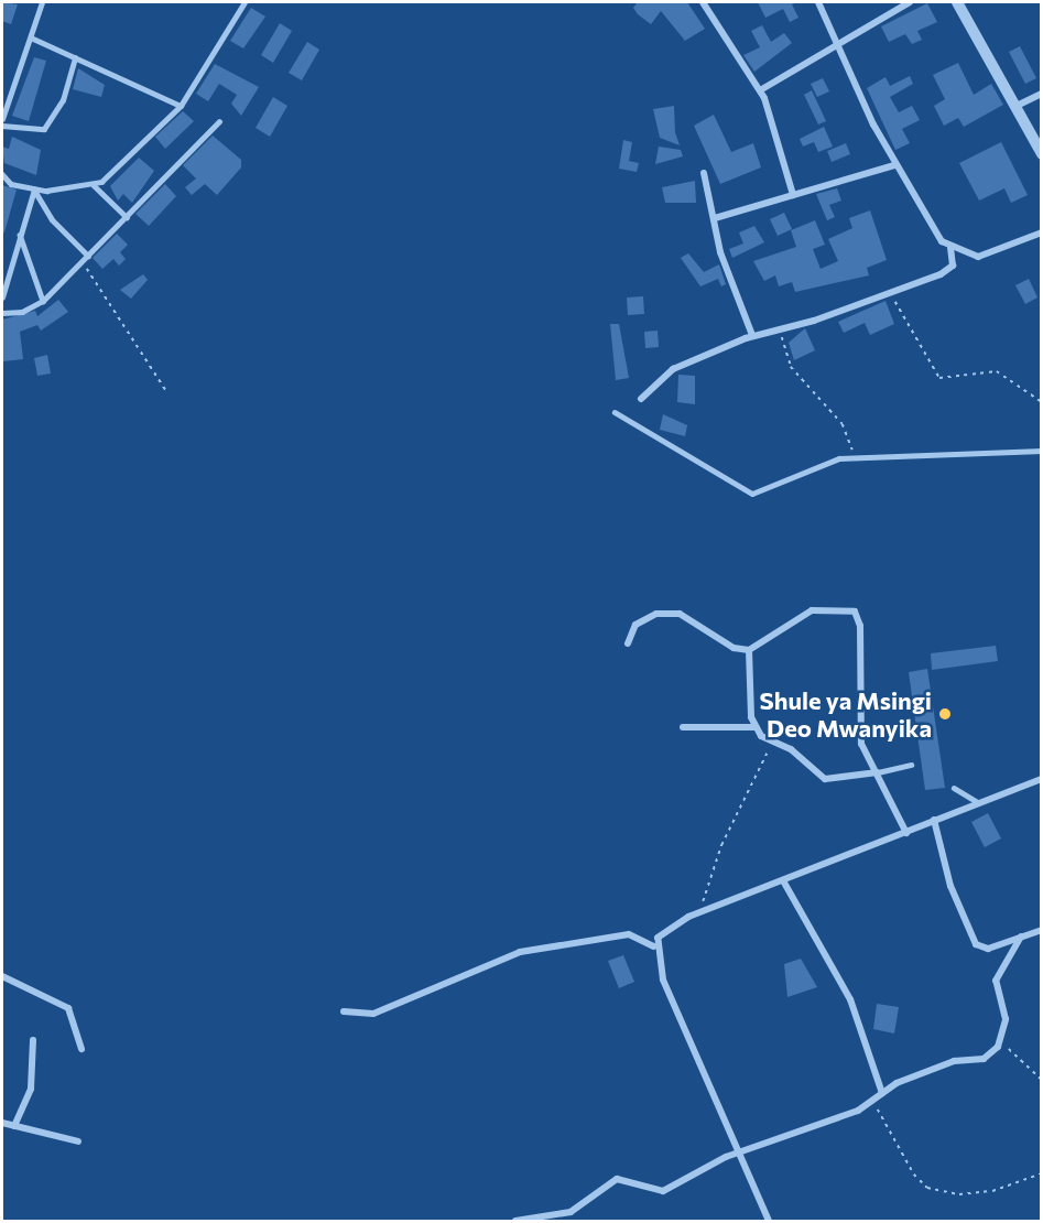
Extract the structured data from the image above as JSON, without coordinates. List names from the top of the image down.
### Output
{
  "places": ["Shule ya Msingi Deo Mwanyika"]
}
